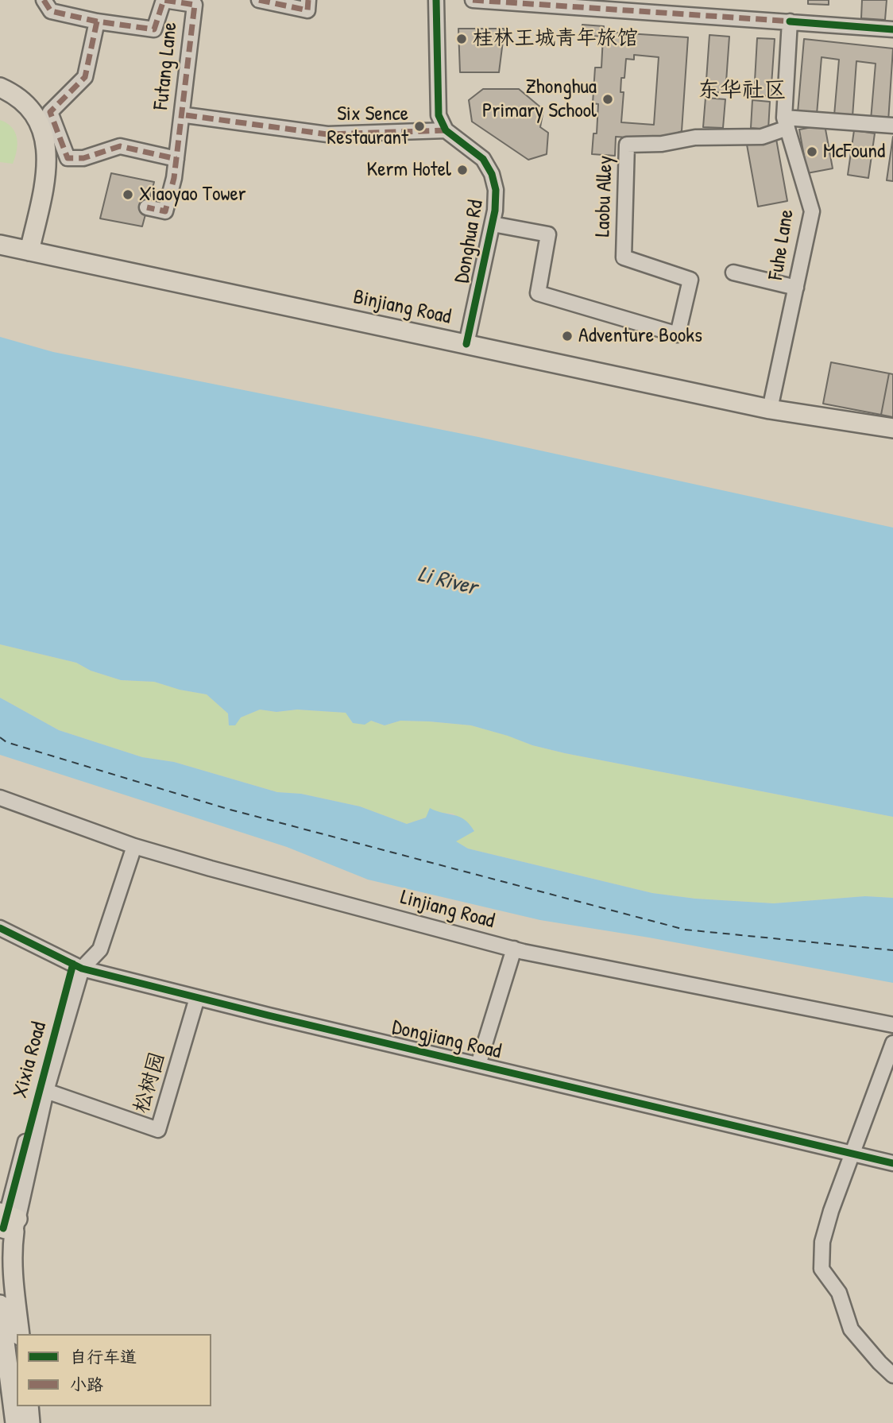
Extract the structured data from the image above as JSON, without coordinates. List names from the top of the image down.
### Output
{
  "streets": {
    "main road": ["Binjiang Road"],
    "street": [
      "Futang Lane",
      "Laobu Alley",
      "Donghua Rd",
      "Fuhe Lane",
      "Linjiang Road",
      "Dongjiang Road",
      "Xixia Road",
      "松树园"
    ]
  },
  "crossings": [
    ["Futang Lane", "Donghua Rd"],
    ["Laobu Alley", "Donghua Rd"],
    ["Laobu Alley", "Fuhe Lane"],
    ["Donghua Rd", "Binjiang Road"],
    ["Fuhe Lane", "Binjiang Road"],
    ["Linjiang Road", "Xixia Road"],
    ["Dongjiang Road", "Xixia Road"],
    ["Dongjiang Road", "松树园"]
  ],
  "districts": ["东华社区"],
  "water": ["Li River"],
  "places": [
    "桂林王城青年旅馆",
    "Zhonghua Primary School",
    "Six Sence Restaurant",
    "McFound",
    "Kerm Hotel",
    "Xiaoyao Tower",
    "Adventure Books"
  ],
  "legend": ["自行车道", "小路"]
}
